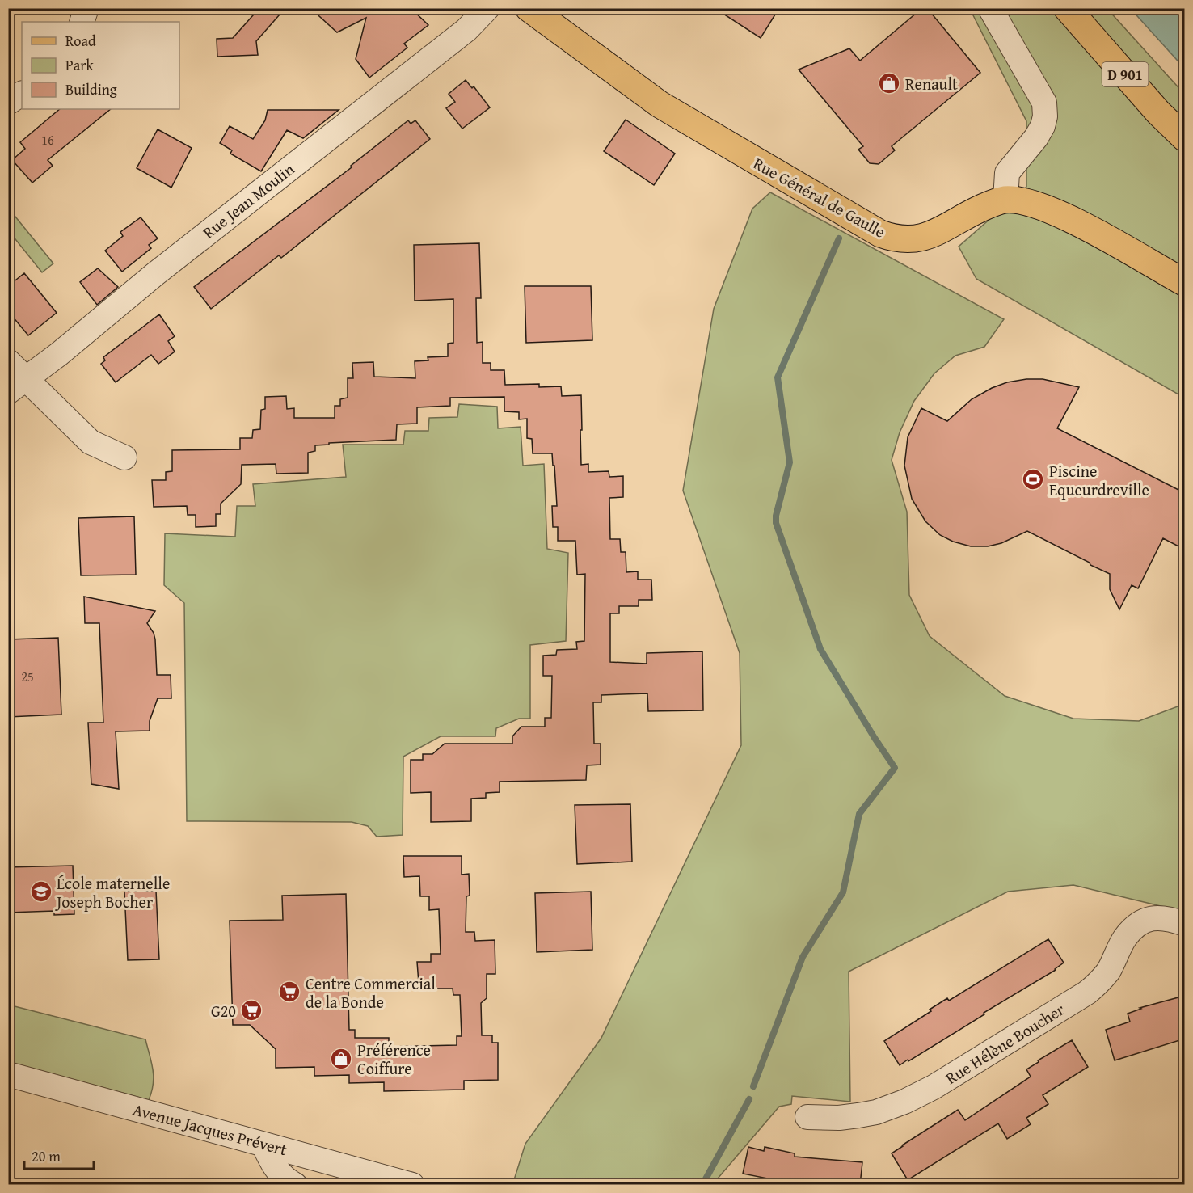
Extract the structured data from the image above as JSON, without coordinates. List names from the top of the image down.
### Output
{
  "streets": {
    "main road": ["D 901", "Rue Général de Gaulle"],
    "street": ["Rue Jean Moulin", "Rue Hélène Boucher", "Avenue Jacques Prévert"]
  },
  "places": {
    "shop": ["Renault", "Préférence Coiffure"],
    "sports": ["Piscine Equeurdreville"],
    "school or university": ["École maternelle Joseph Bocher"],
    "supermarket": ["Centre Commercial de la Bonde", "G20"]
  },
  "house_numbers": ["16", "25"],
  "legend": ["Road", "Park", "Building"],
  "scale_bar": "20 m"
}
